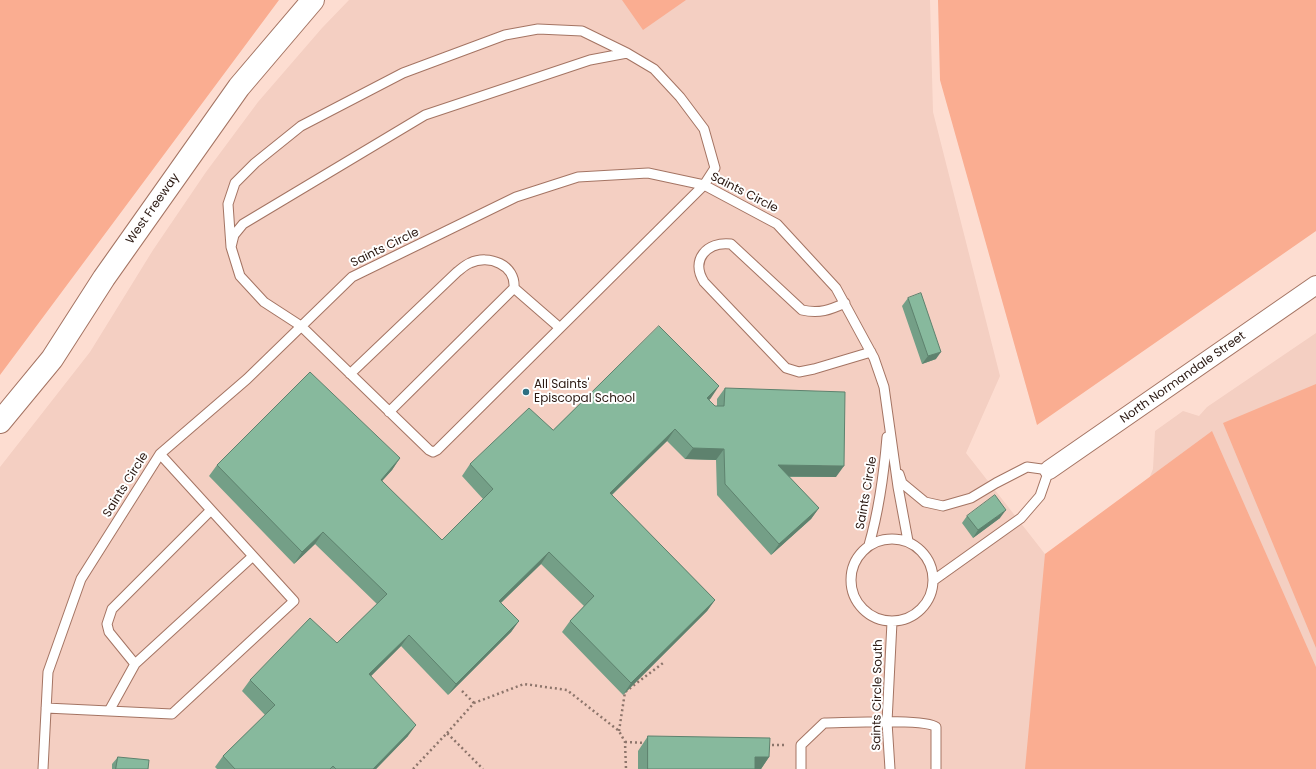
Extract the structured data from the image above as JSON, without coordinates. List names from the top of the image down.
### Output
{
  "streets": {
    "main road": ["West Freeway"],
    "street": ["North Normandale Street"],
    "lane": ["Saints Circle", "Saints Circle South"]
  },
  "crossings": [
    ["Saints Circle", "Saints Circle South"]
  ],
  "places": ["All Saints' Episcopal School"]
}
